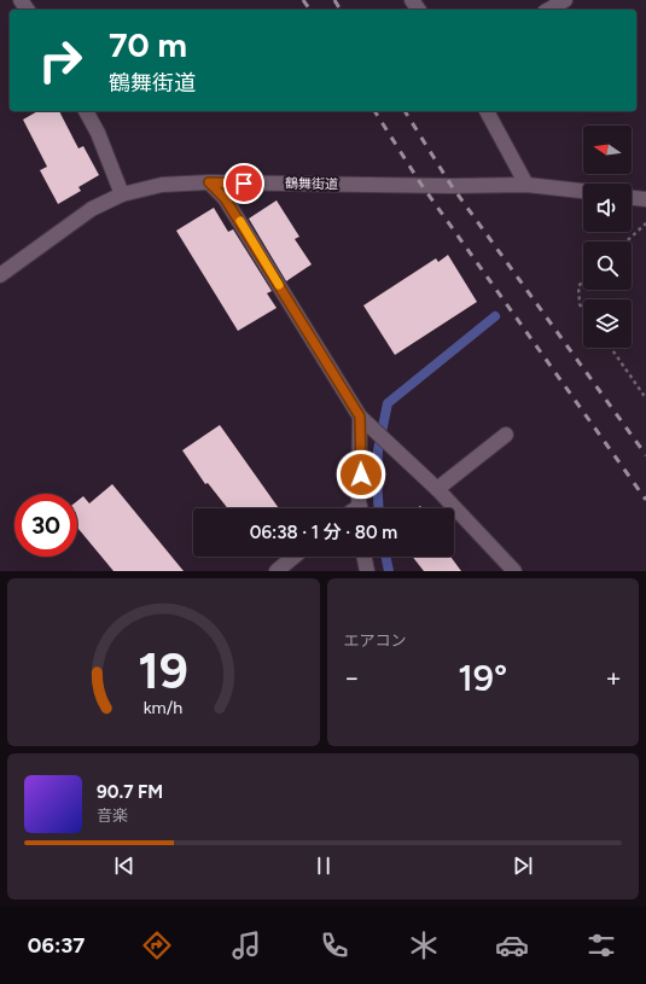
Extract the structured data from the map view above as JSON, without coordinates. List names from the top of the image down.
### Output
{
  "streets": {
    "street": ["鶴舞街道"]
  },
  "north": "left",
  "page": {
    "turn": ["70 m", "鶴舞街道"],
    "limit": "30",
    "trip": "06:38 · 1 分 · 80 m",
    "tile": "エアコン",
    "heat": ["−", "19°", "+"],
    "song": ["90.7 FM", "音楽"],
    "tabs": "06:37",
    "gauge": ["19", "km/h"]
  }
}
